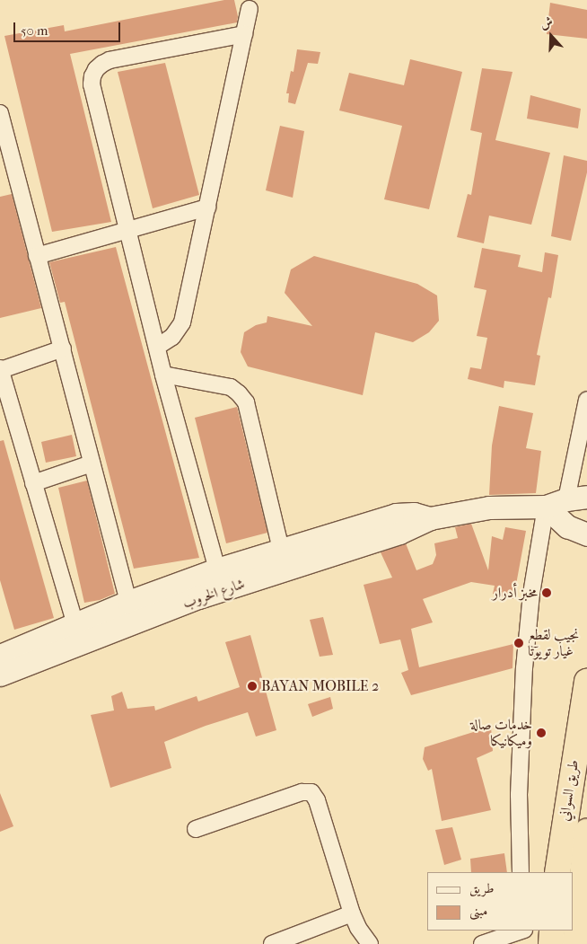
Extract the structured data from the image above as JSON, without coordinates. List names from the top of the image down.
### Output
{
  "streets": {
    "highway": ["طريق السواني"],
    "main road": ["شارع الخروب"]
  },
  "places": [
    "مخبز أدرار",
    "نجيب لقطع غيار تويوتا",
    "BAYAN MOBILE 2",
    "خدمات صالة وميكانيكا"
  ],
  "legend": ["طريق", "مبنى"],
  "scale_bar": "50 m",
  "north": "top"
}
